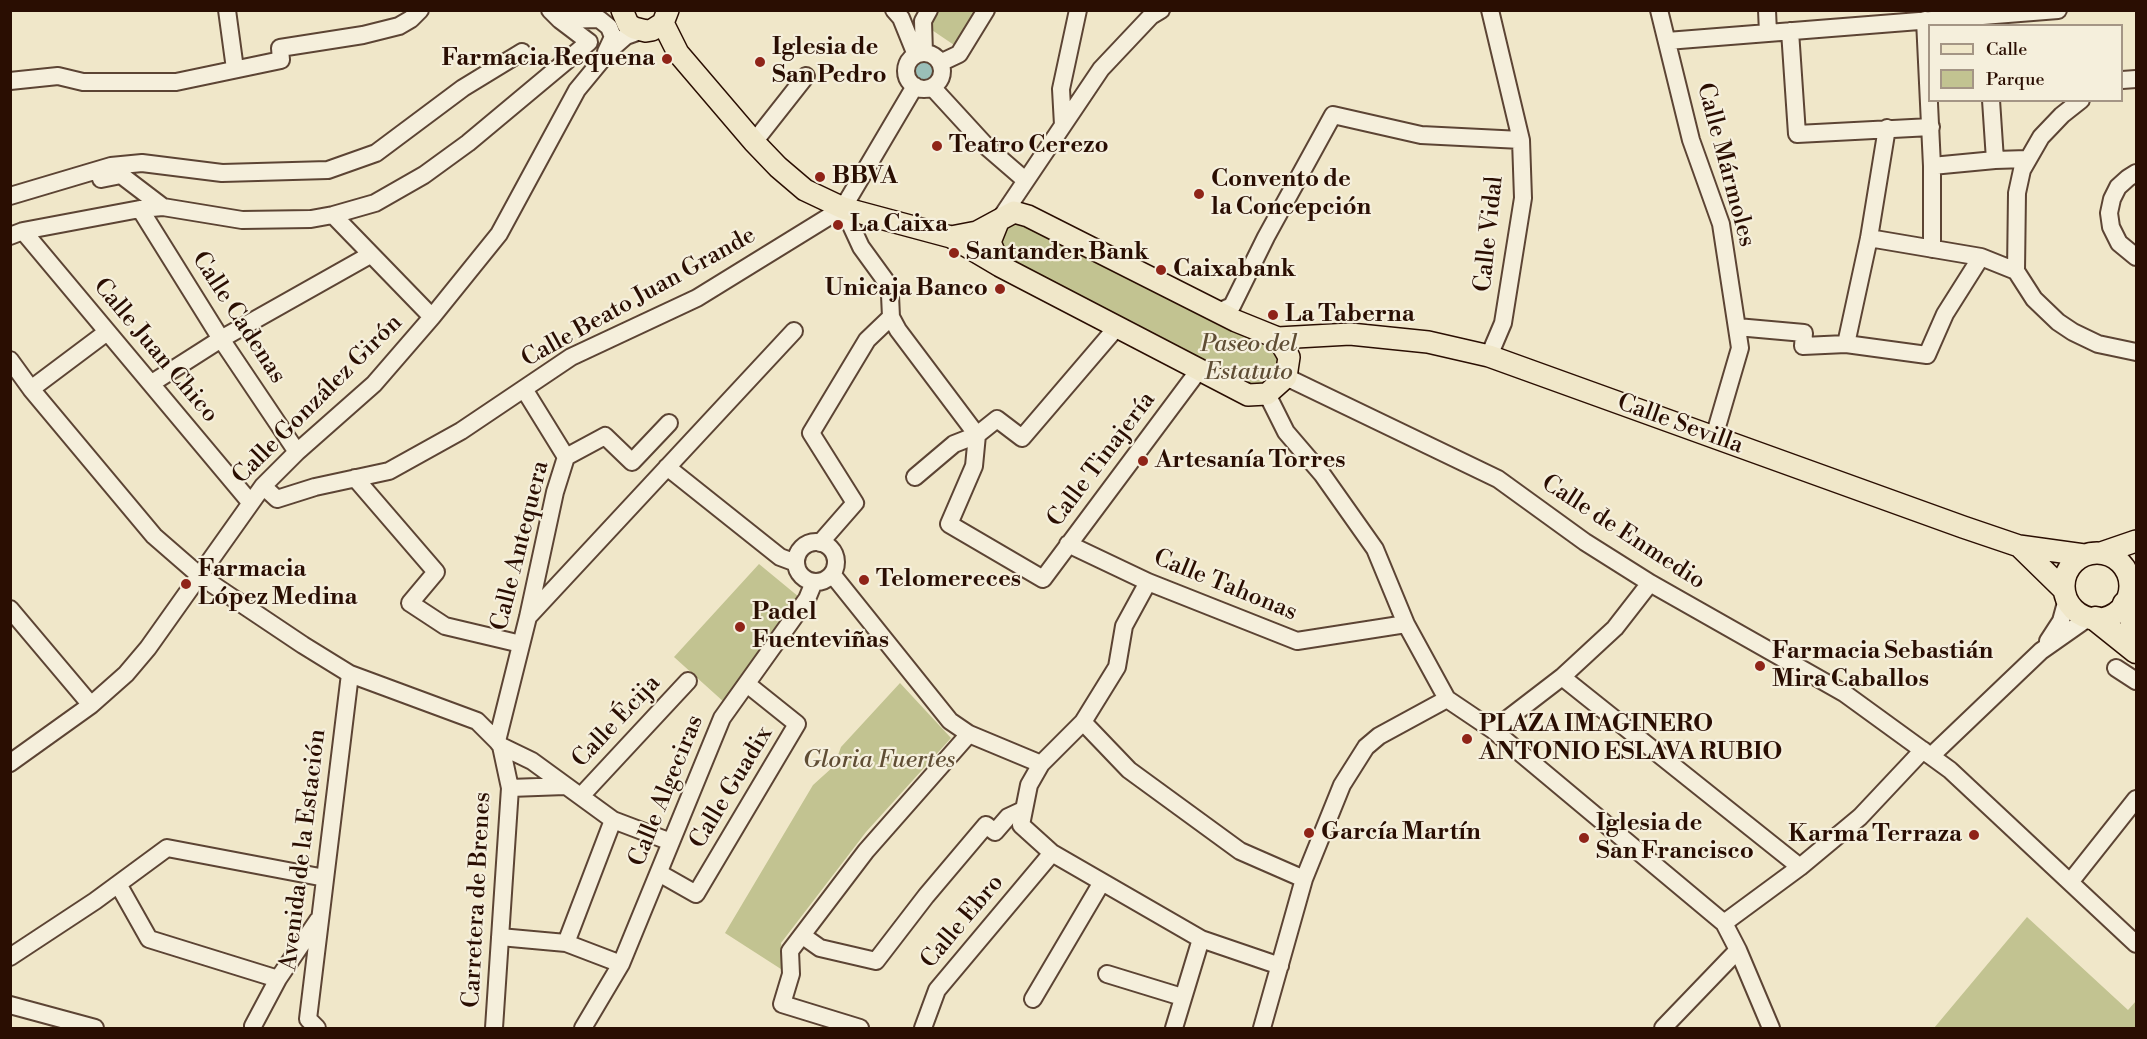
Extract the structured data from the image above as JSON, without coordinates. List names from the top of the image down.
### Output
{
  "streets": {
    "main road": ["Calle Sevilla"],
    "street": [
      "Calle Mármoles",
      "Calle Vidal",
      "Calle Beato Juan Grande",
      "Calle Cadenas",
      "Calle Juan Chico",
      "Calle González Girón",
      "Calle Tinajería",
      "Calle de Enmedio",
      "Calle Antequera",
      "Calle Tahonas",
      "Calle Écija",
      "Calle Guadix",
      "Calle Algeciras",
      "Avenida de la Estación",
      "Carretera de Brenes",
      "Calle Ebro"
    ]
  },
  "crossings": [
    ["Calle Mármoles", "Calle Sevilla"],
    ["Calle Vidal", "Calle Sevilla"],
    ["Calle Beato Juan Grande", "Calle González Girón"],
    ["Calle Cadenas", "Calle González Girón"],
    ["Calle Juan Chico", "Calle González Girón"],
    ["Calle Tinajería", "Calle Tahonas"],
    ["Calle Antequera", "Carretera de Brenes"],
    ["Calle Guadix", "Calle Algeciras"]
  ],
  "parks": ["Paseo del Estatuto", "Gloria Fuertes"],
  "places": [
    "Farmacia Requena",
    "Iglesia de San Pedro",
    "Teatro Cerezo",
    "BBVA",
    "Convento de la Concepción",
    "La Caixa",
    "Santander Bank",
    "Caixabank",
    "Unicaja Banco",
    "La Taberna",
    "Artesanía Torres",
    "Telomereces",
    "Farmacia López Medina",
    "Padel Fuenteviñas",
    "Farmacia Sebastián Mira Caballos",
    "PLAZA IMAGINERO ANTONIO ESLAVA RUBIO",
    "García Martín",
    "Karma Terraza",
    "Iglesia de San Francisco"
  ],
  "legend": ["Calle", "Parque"]
}
